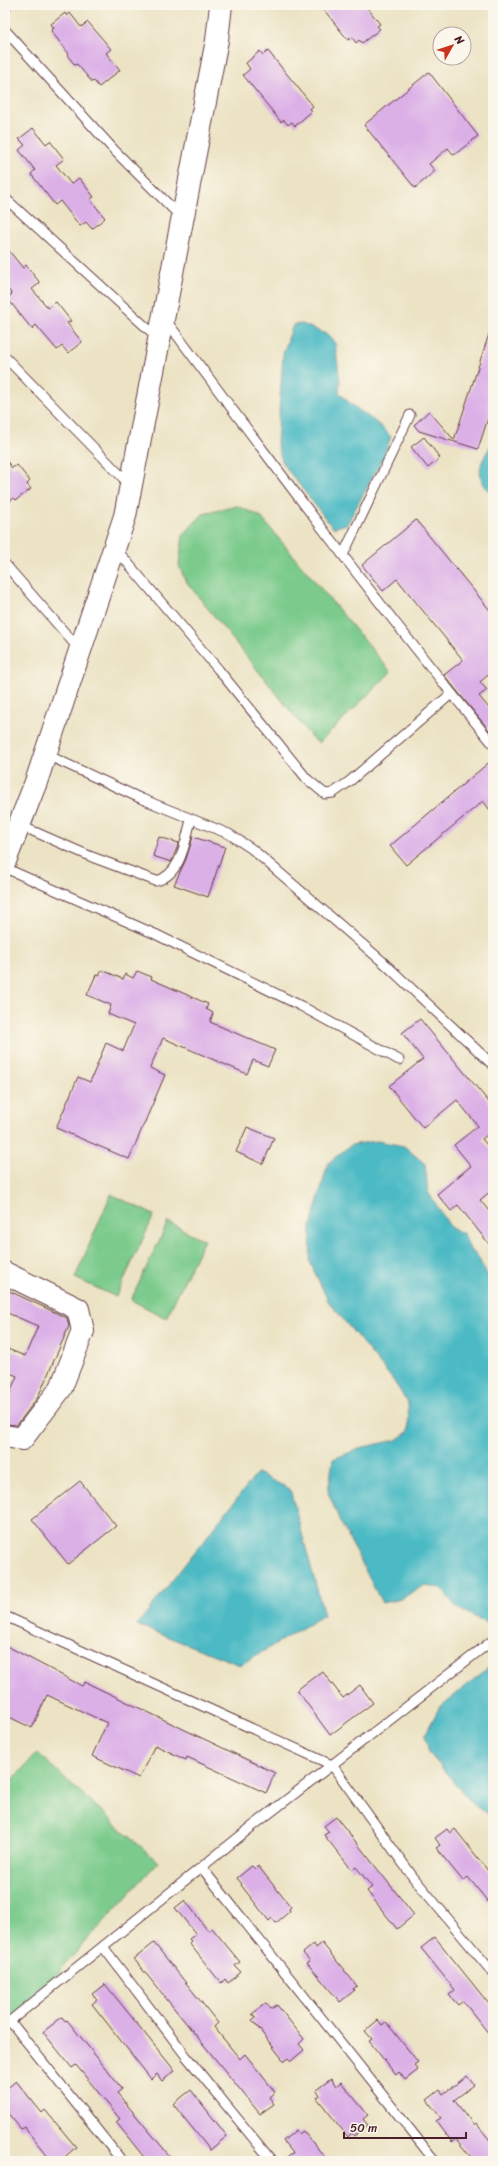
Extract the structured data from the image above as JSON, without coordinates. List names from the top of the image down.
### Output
{
  "scale_bar": "50 m",
  "north": "top right"
}
